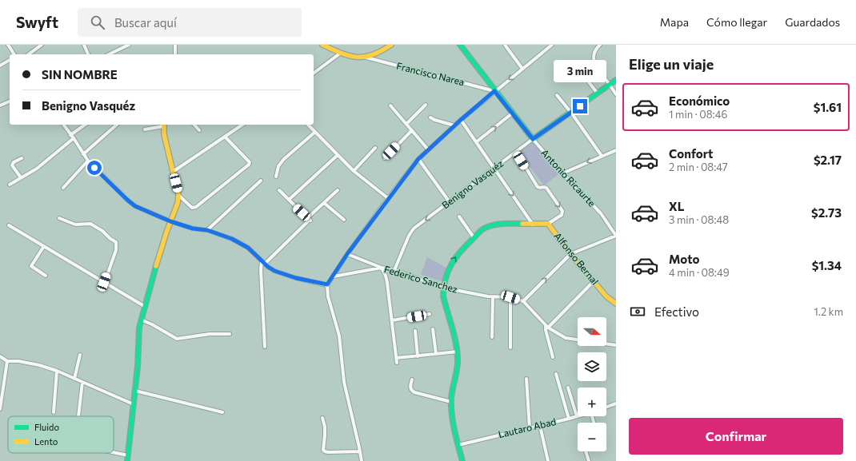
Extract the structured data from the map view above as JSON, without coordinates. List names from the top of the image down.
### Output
{
  "streets": {
    "street": [
      "Francisco Narea",
      "Antonio Ricaurte",
      "Benigno Vasquéz",
      "Alfonso Bernal",
      "Federico Sanchez",
      "Lautaro Abad"
    ]
  },
  "crossings": [
    ["Francisco Narea", "Antonio Ricaurte"],
    ["Antonio Ricaurte", "Benigno Vasquéz"],
    ["Benigno Vasquéz", "Federico Sanchez"],
    ["Alfonso Bernal", "Federico Sanchez"]
  ],
  "legend": ["Fluido", "Lento"],
  "north": "right",
  "page": {
    "header": "Swyft",
    "search": "Buscar aquí",
    "nav": ["Mapa", "Cómo llegar", "Guardados"],
    "heading": "Elige un viaje",
    "banner": ["SIN NOMBRE", "Benigno Vasquéz"],
    "bubble": "3 min",
    "list": [
      {
        "name": "Económico",
        "note": "1 min · 08:46",
        "value": "$1.61"
      },
      {
        "name": "Confort",
        "note": "2 min · 08:47",
        "value": "$2.17"
      },
      {
        "name": "XL",
        "note": "3 min · 08:48",
        "value": "$2.73"
      },
      {
        "name": "Moto",
        "note": "4 min · 08:49",
        "value": "$1.34"
      }
    ],
    "pay": ["Efectivo", "1.2 km"],
    "map_buttons": ["+", "−"],
    "buttons": "Confirmar"
  }
}
